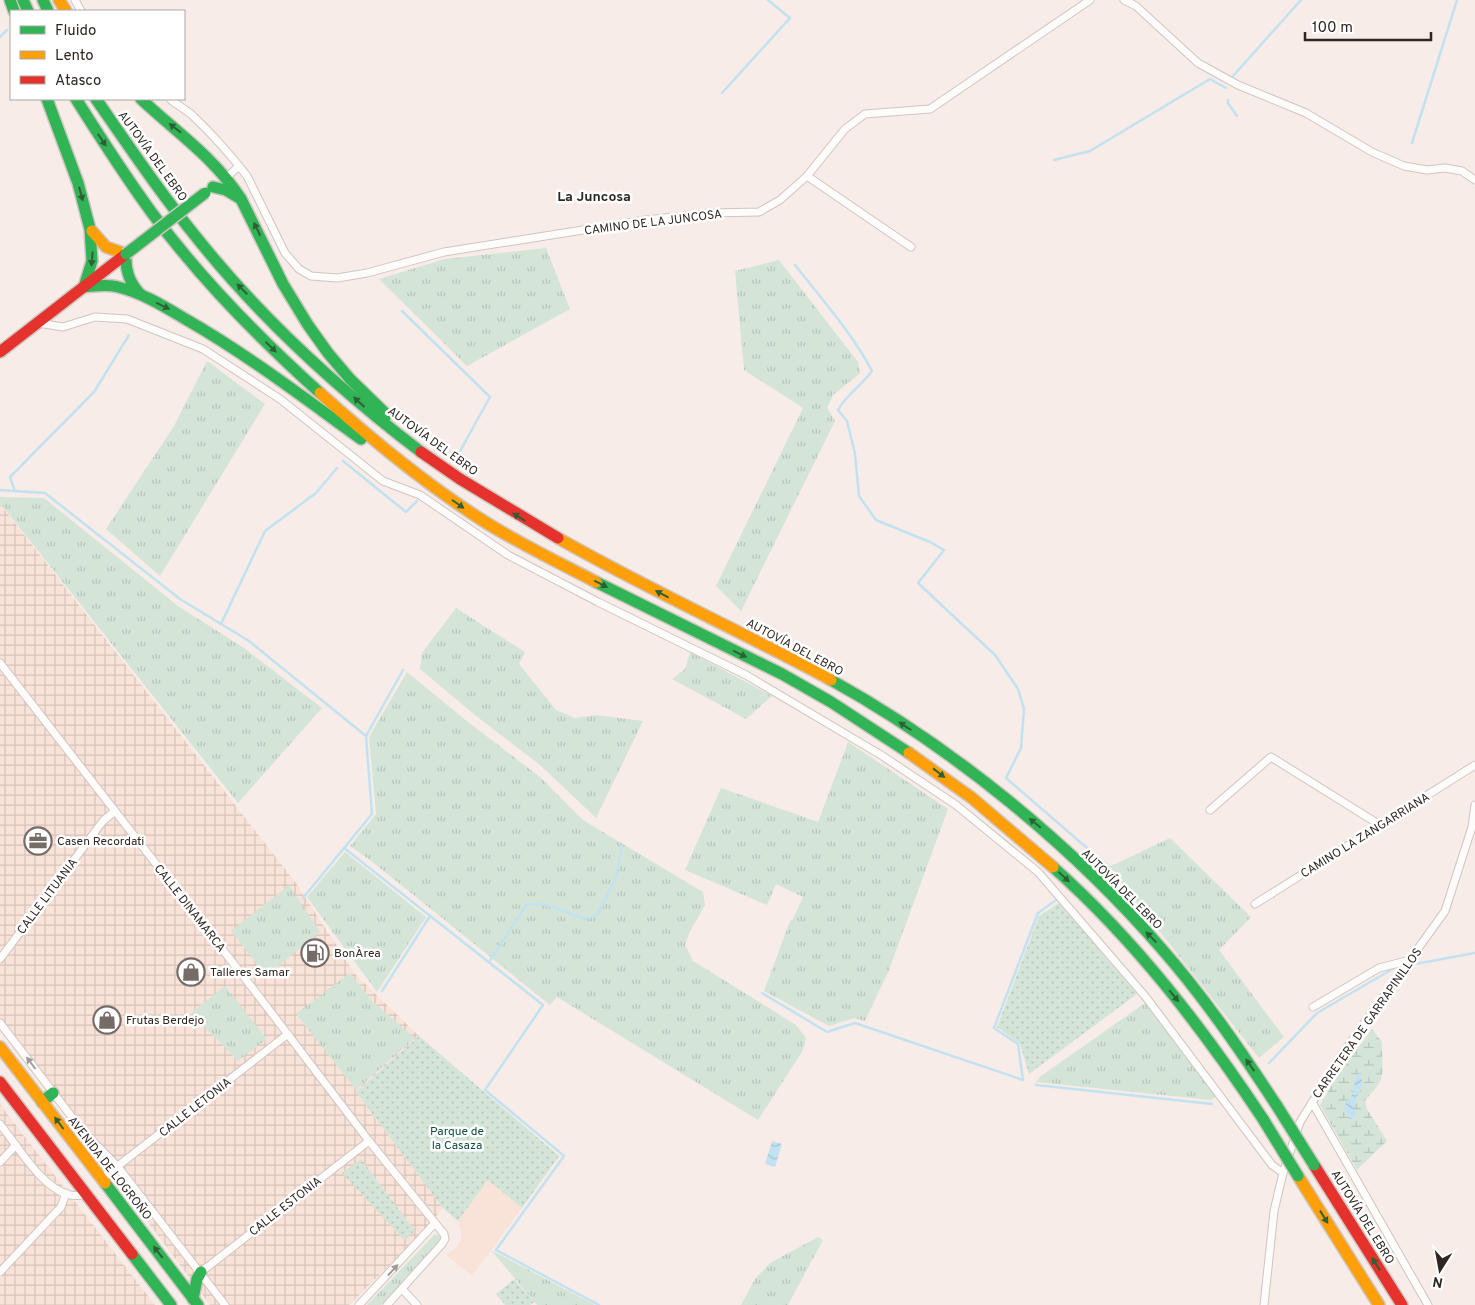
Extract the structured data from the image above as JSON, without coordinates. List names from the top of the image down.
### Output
{
  "streets": {
    "highway": ["AUTOVÍA DEL EBRO", "AVENIDA DE LOGROÑO"],
    "street": [
      "CAMINO DE LA JUNCOSA",
      "CAMINO LA ZANGARRIANA",
      "CALLE LITUANIA",
      "CALLE DINAMARCA",
      "CARRETERA DE GARRAPINILLOS",
      "CALLE LETONIA",
      "CALLE ESTONIA"
    ]
  },
  "crossings": [
    ["CALLE LITUANIA", "CALLE DINAMARCA"],
    ["CALLE DINAMARCA", "CALLE LETONIA"],
    ["CALLE DINAMARCA", "CALLE ESTONIA"],
    ["CALLE LETONIA", "AVENIDA DE LOGROÑO"]
  ],
  "districts": ["La Juncosa"],
  "parks": ["Parque de la Casaza"],
  "places": {
    "office": ["Casen Recordati"],
    "fuel station": ["BonÀrea"],
    "shop": ["Talleres Samar", "Frutas Berdejo"]
  },
  "legend": ["Fluido", "Lento", "Atasco"],
  "scale_bar": "100 m",
  "north": "bottom"
}
